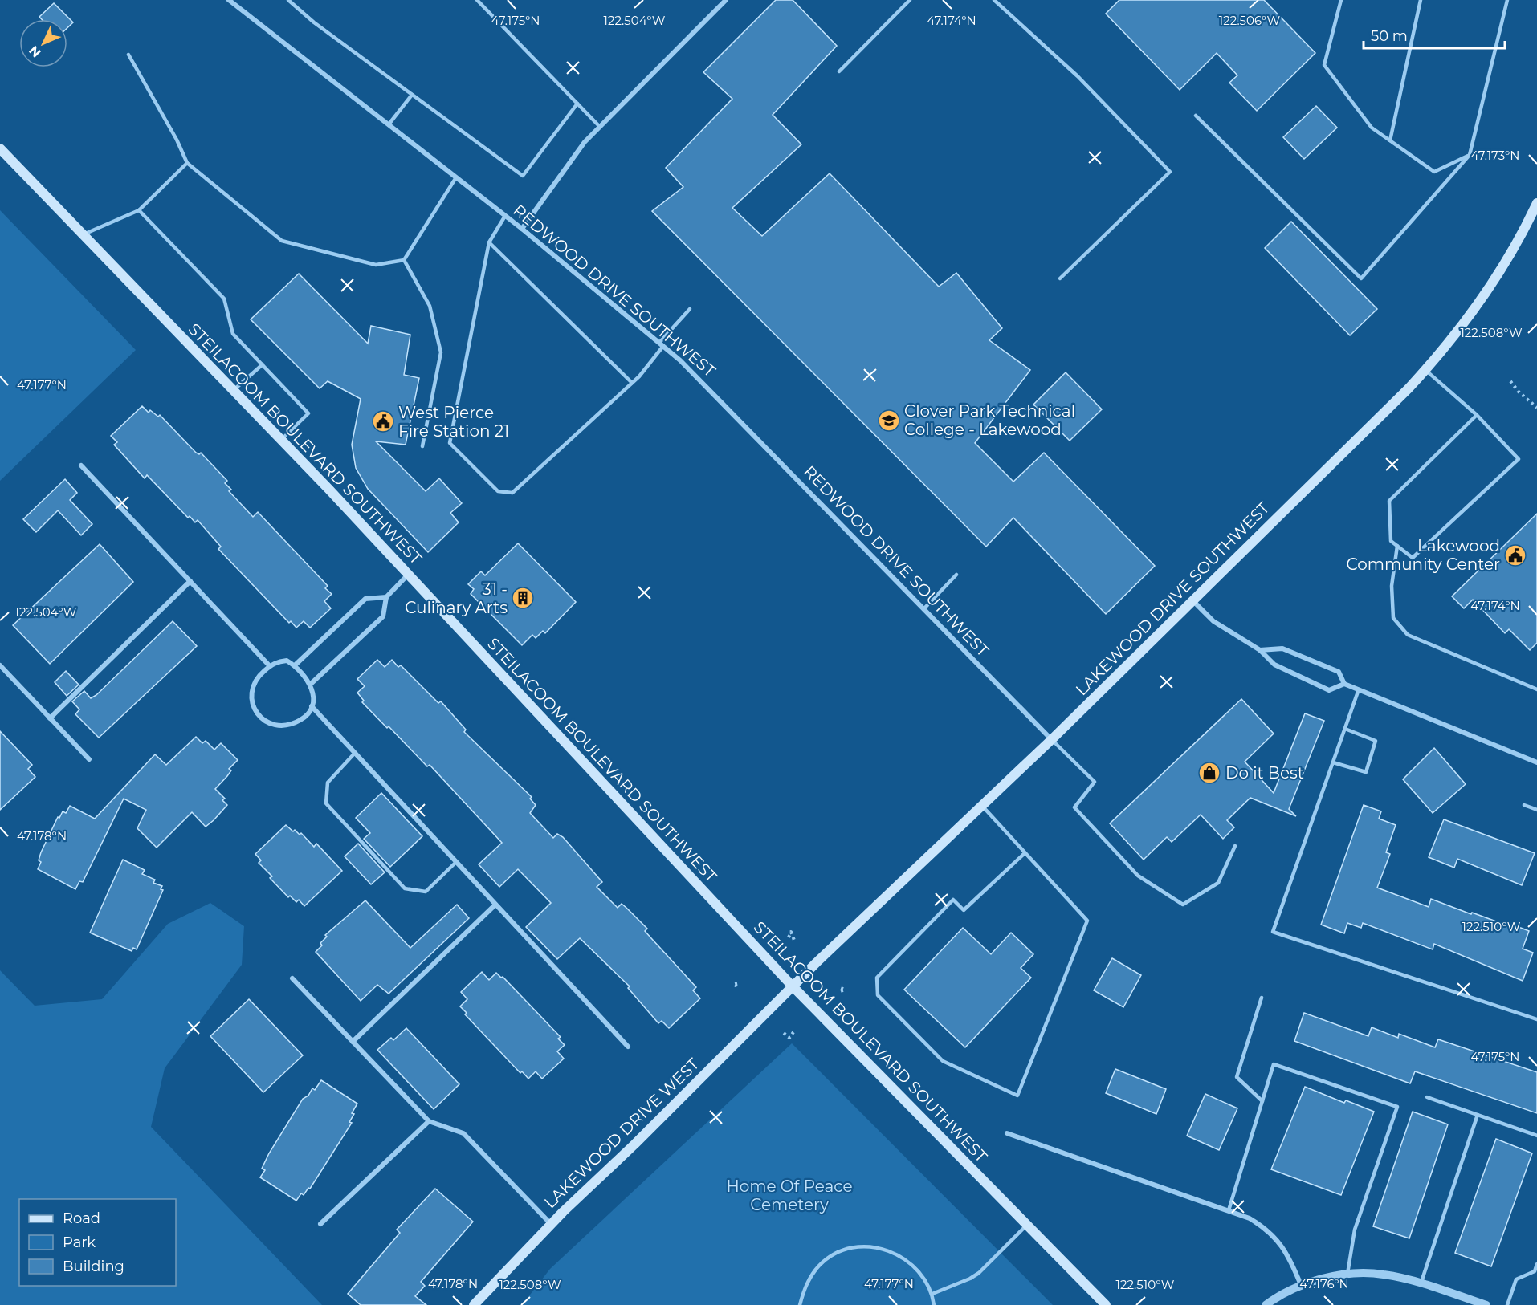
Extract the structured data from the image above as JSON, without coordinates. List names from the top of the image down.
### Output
{
  "streets": {
    "main road": ["STEILACOOM BOULEVARD SOUTHWEST", "LAKEWOOD DRIVE SOUTHWEST", "LAKEWOOD DRIVE WEST"],
    "street": ["REDWOOD DRIVE SOUTHWEST"]
  },
  "crossings": [
    ["REDWOOD DRIVE SOUTHWEST", "LAKEWOOD DRIVE SOUTHWEST"],
    ["STEILACOOM BOULEVARD SOUTHWEST", "LAKEWOOD DRIVE SOUTHWEST"],
    ["STEILACOOM BOULEVARD SOUTHWEST", "LAKEWOOD DRIVE WEST"],
    ["LAKEWOOD DRIVE SOUTHWEST", "LAKEWOOD DRIVE WEST"]
  ],
  "parks": ["Home Of Peace Cemetery"],
  "places": {
    "school or university": ["Clover Park Technical College - Lakewood"],
    "public building": ["West Pierce Fire Station 21", "Lakewood Community Center"],
    "building": ["31 - Culinary Arts"],
    "shop": ["Do it Best"]
  },
  "legend": ["Road", "Park", "Building"],
  "scale_bar": "50 m",
  "north": "bottom left",
  "coordinates": [
    "122.504°W",
    "122.506°W",
    "47.175°N",
    "47.174°N",
    "47.173°N",
    "122.508°W",
    "47.177°N",
    "47.178°N",
    "122.510°W",
    "47.176°N"
  ]
}
